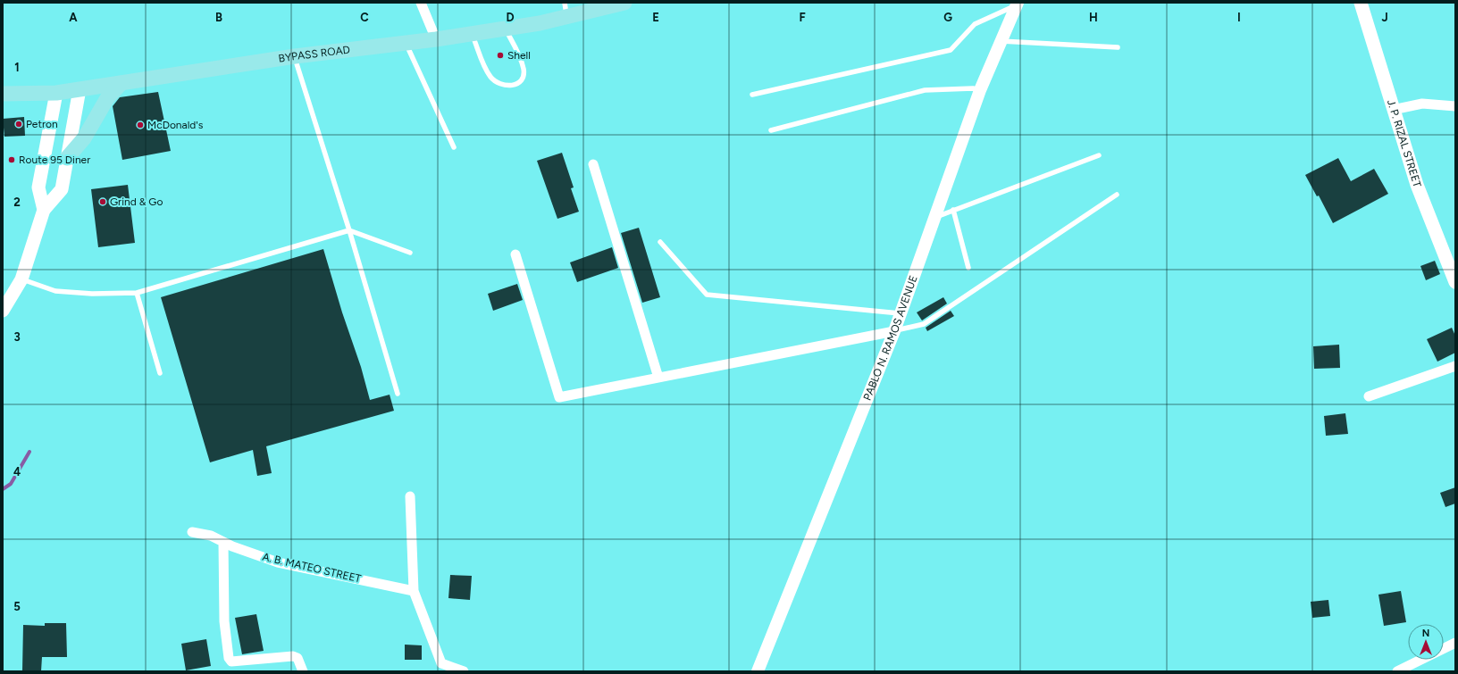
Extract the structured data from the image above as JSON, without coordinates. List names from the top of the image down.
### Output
{
  "streets": {
    "main road": ["BYPASS ROAD", "J. P. RIZAL STREET"],
    "street": ["PABLO N. RAMOS AVENUE", "A. B. MATEO STREET"]
  },
  "places": [
    "Shell",
    "Petron",
    "McDonald's",
    "Route 95 Diner",
    "Grind & Go"
  ],
  "north": "top",
  "grid": {
    "columns": [
      "A",
      "B",
      "C",
      "D",
      "E",
      "F",
      "G",
      "H",
      "I",
      "J"
    ],
    "rows": [
      "1",
      "2",
      "3",
      "4",
      "5"
    ]
  }
}
